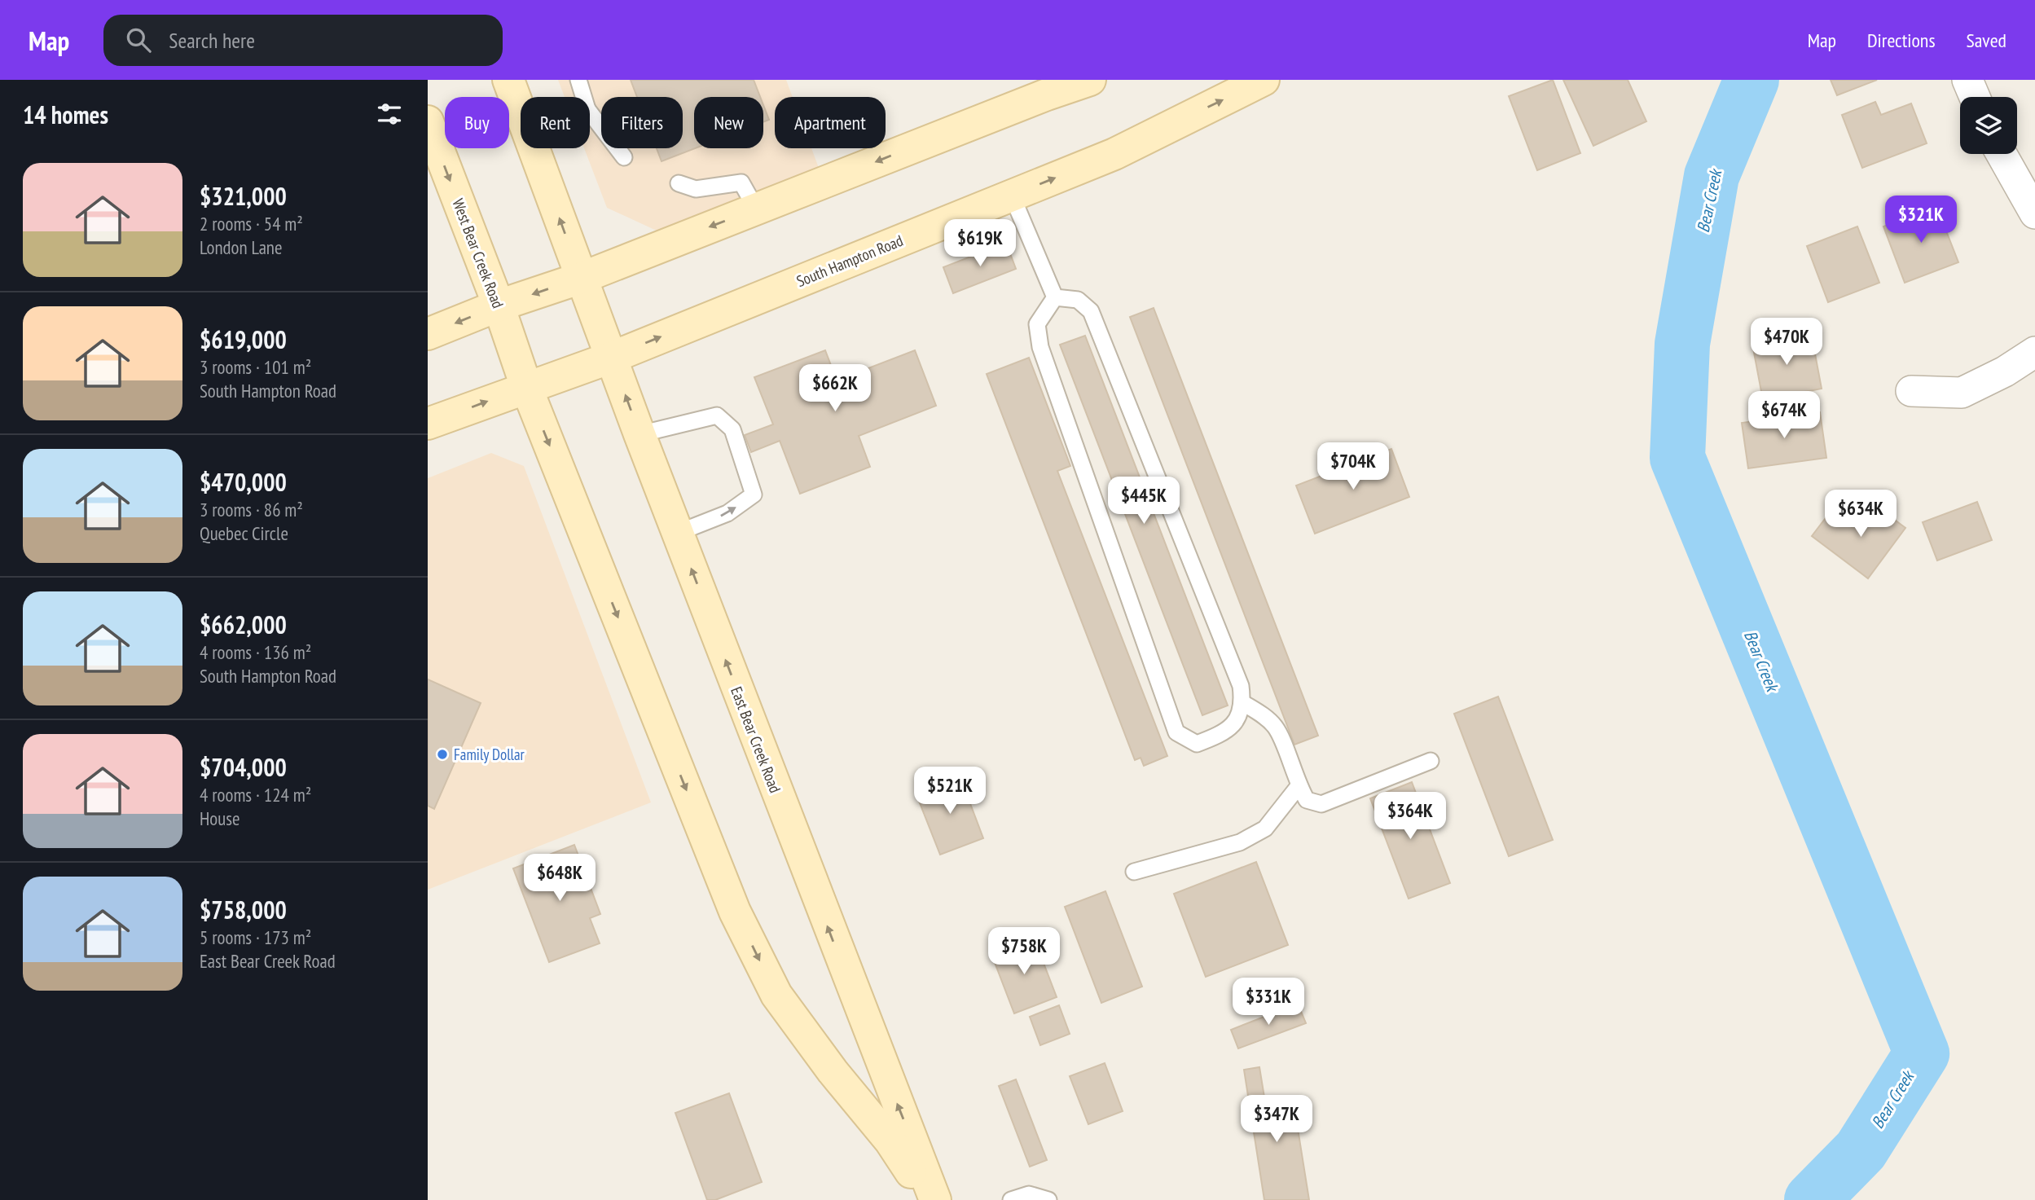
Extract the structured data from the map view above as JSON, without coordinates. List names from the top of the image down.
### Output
{
  "streets": {
    "main road": ["West Bear Creek Road", "South Hampton Road", "East Bear Creek Road"]
  },
  "crossings": [
    ["West Bear Creek Road", "South Hampton Road"],
    ["South Hampton Road", "East Bear Creek Road"]
  ],
  "water": ["Bear Creek"],
  "places": ["Family Dollar"],
  "page": {
    "header": "Map",
    "search": "Search here",
    "nav": ["Map", "Directions", "Saved"],
    "heading": "14 homes",
    "chip": [
      "Buy",
      "Rent",
      "Filters",
      "New",
      "Apartment"
    ],
    "list": [
      {
        "name": "$321,000",
        "note": "2 rooms · 54 m² · London Lane"
      },
      {
        "name": "$619,000",
        "note": "3 rooms · 101 m² · South Hampton Road"
      },
      {
        "name": "$470,000",
        "note": "3 rooms · 86 m² · Quebec Circle"
      },
      {
        "name": "$662,000",
        "note": "4 rooms · 136 m² · South Hampton Road"
      },
      {
        "name": "$704,000",
        "note": "4 rooms · 124 m² · House"
      },
      {
        "name": "$758,000",
        "note": "5 rooms · 173 m² · East Bear Creek Road"
      }
    ],
    "price": [
      "$321K",
      "$619K",
      "$470K",
      "$662K",
      "$674K",
      "$704K",
      "$445K",
      "$634K",
      "$521K",
      "$364K",
      "$648K",
      "$758K",
      "$331K",
      "$347K"
    ]
  }
}
